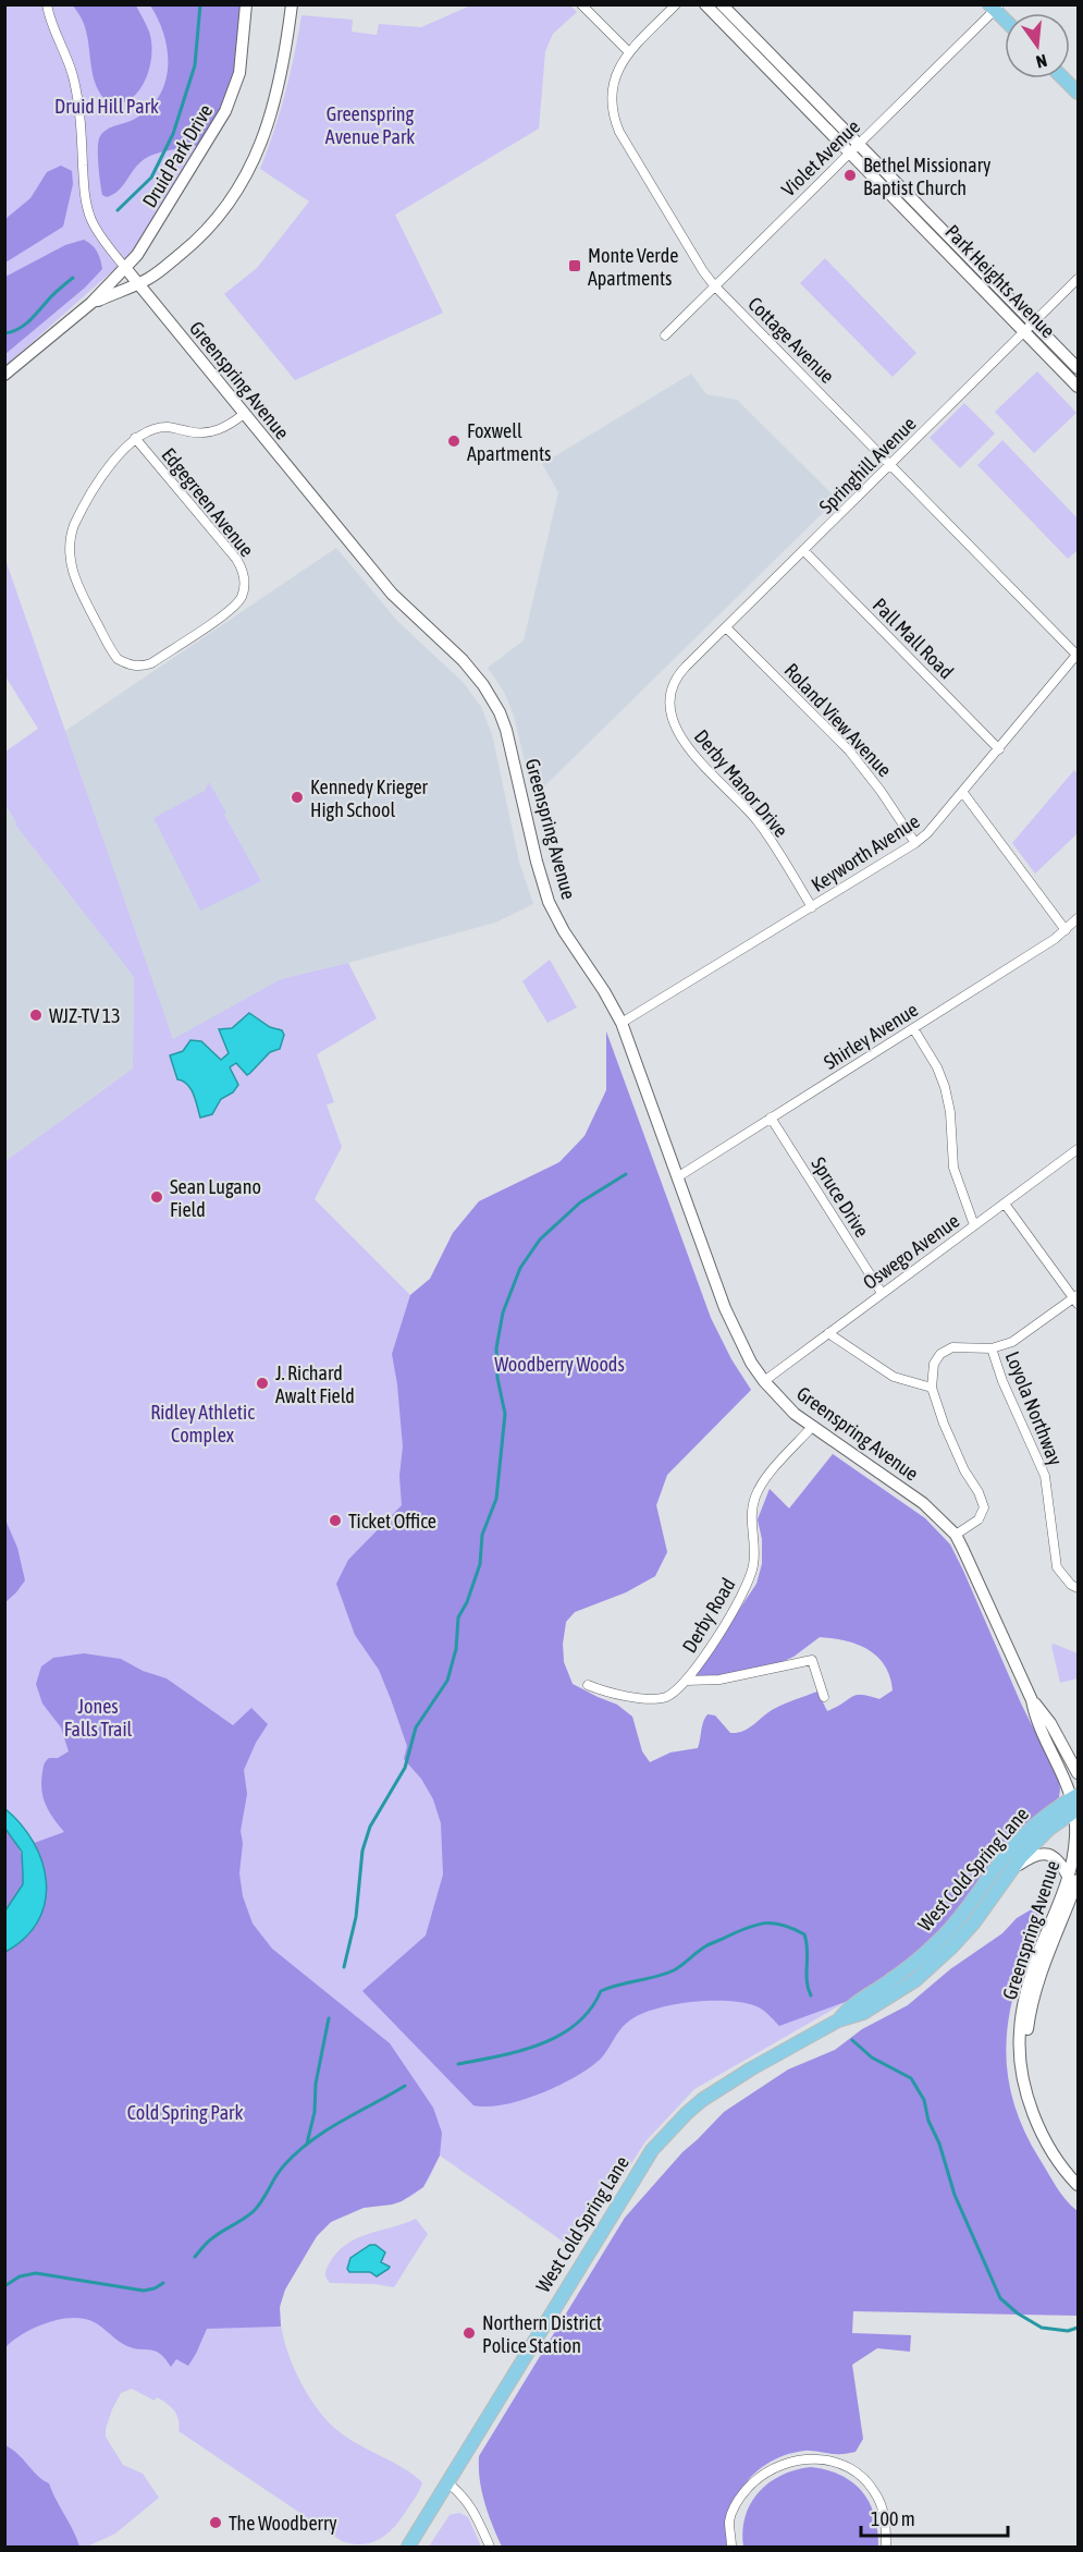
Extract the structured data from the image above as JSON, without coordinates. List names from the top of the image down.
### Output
{
  "streets": {
    "main road": [
      "Druid Park Drive",
      "Park Heights Avenue",
      "Greenspring Avenue",
      "West Cold Spring Lane"
    ],
    "street": [
      "Violet Avenue",
      "Cottage Avenue",
      "Springhill Avenue",
      "Edgegreen Avenue",
      "Pall Mall Road",
      "Roland View Avenue",
      "Derby Manor Drive",
      "Keyworth Avenue",
      "Shirley Avenue",
      "Spruce Drive",
      "Oswego Avenue",
      "Loyola Northway",
      "Derby Road"
    ]
  },
  "crossings": [
    ["Druid Park Drive", "Greenspring Avenue"],
    ["Violet Avenue", "Park Heights Avenue"],
    ["Violet Avenue", "Cottage Avenue"],
    ["Park Heights Avenue", "Springhill Avenue"],
    ["Cottage Avenue", "Springhill Avenue"],
    ["Cottage Avenue", "Keyworth Avenue"],
    ["Greenspring Avenue", "Keyworth Avenue"],
    ["Greenspring Avenue", "Shirley Avenue"],
    ["Greenspring Avenue", "Oswego Avenue"],
    ["Greenspring Avenue", "Derby Road"],
    ["Greenspring Avenue", "West Cold Spring Lane"],
    ["Springhill Avenue", "Pall Mall Road"],
    ["Springhill Avenue", "Roland View Avenue"],
    ["Springhill Avenue", "Derby Manor Drive"],
    ["Pall Mall Road", "Keyworth Avenue"],
    ["Roland View Avenue", "Keyworth Avenue"],
    ["Derby Manor Drive", "Keyworth Avenue"],
    ["Shirley Avenue", "Spruce Drive"],
    ["Spruce Drive", "Oswego Avenue"]
  ],
  "parks": [
    "Druid Hill Park",
    "Greenspring Avenue Park",
    "Woodberry Woods",
    "Ridley Athletic Complex",
    "Jones Falls Trail",
    "Cold Spring Park"
  ],
  "places": {
    "other": [
      "Bethel Missionary Baptist Church",
      "Foxwell Apartments",
      "Kennedy Krieger High School",
      "WJZ-TV 13",
      "Sean Lugano Field",
      "J. Richard Awalt Field",
      "Ticket Office",
      "Northern District Police Station",
      "The Woodberry"
    ],
    "transit": ["Monte Verde Apartments"]
  },
  "scale_bar": "100 m",
  "north": "bottom"
}
